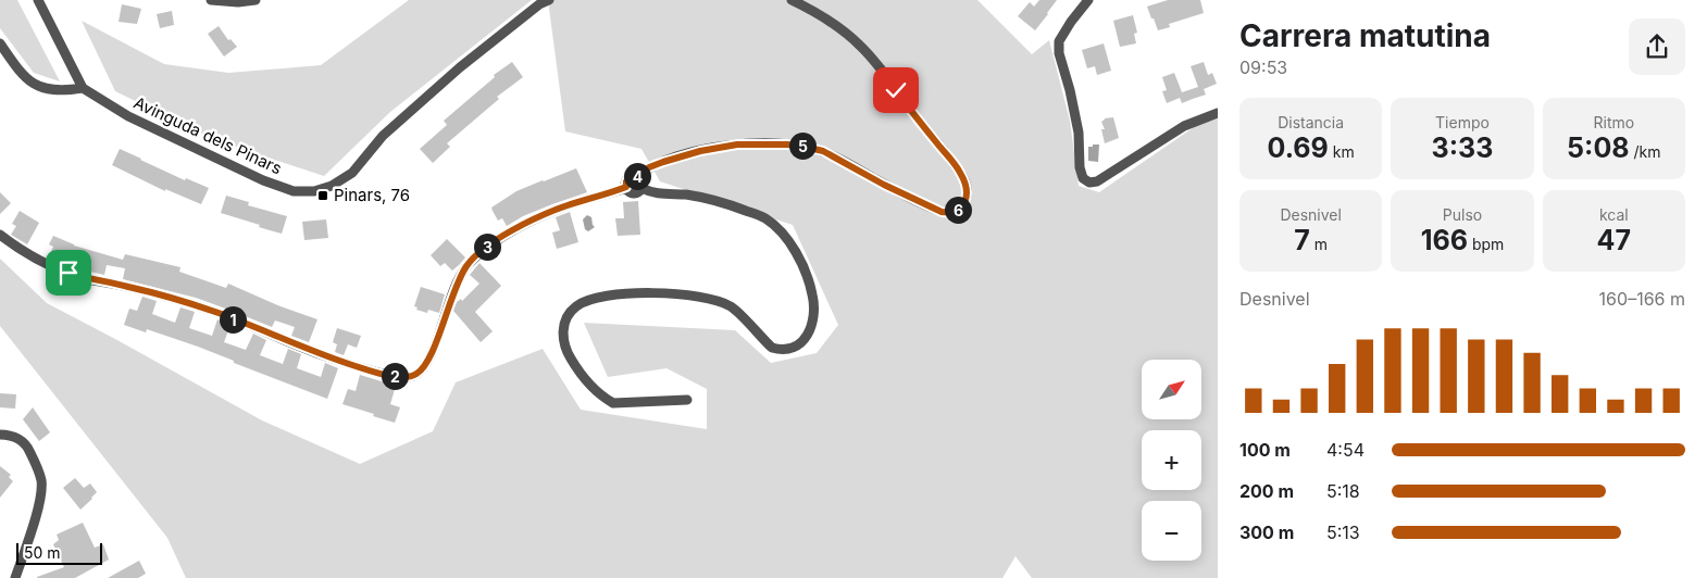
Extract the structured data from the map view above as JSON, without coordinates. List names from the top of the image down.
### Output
{
  "streets": {
    "street": ["Avinguda dels Pinars"]
  },
  "places": {
    "transit": ["Pinars, 76"]
  },
  "scale_bar": "50 m",
  "north": "top right",
  "page": {
    "heading": ["Carrera matutina", "09:53"],
    "stats": [
      ["Distancia", "0.69 km"],
      ["Tiempo", "3:33"],
      ["Ritmo", "5:08 /km"],
      ["Desnivel", "7 m"],
      ["Pulso", "166 bpm"],
      ["kcal", "47"]
    ],
    "pins": [
      "5",
      "4",
      "6",
      "3",
      "1",
      "2"
    ],
    "chart": ["Desnivel", "160–166 m"],
    "map_buttons": ["+", "−"],
    "list": [
      {
        "name": "100 m",
        "note": "4:54"
      },
      {
        "name": "200 m",
        "note": "5:18"
      },
      {
        "name": "300 m",
        "note": "5:13"
      }
    ],
    "scale": "50 m"
  }
}
